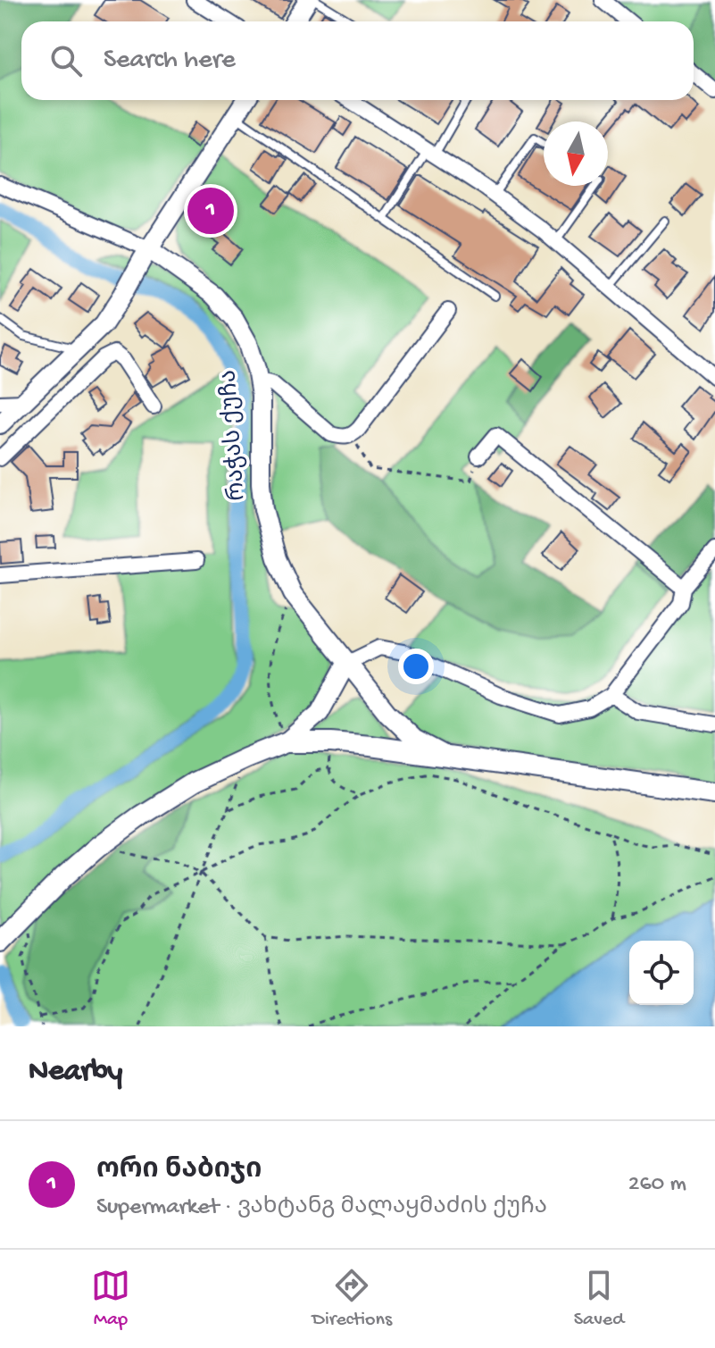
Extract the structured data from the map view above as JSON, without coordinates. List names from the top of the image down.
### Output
{
  "streets": {
    "street": ["რაჭას ქუჩა"]
  },
  "north": "bottom",
  "page": {
    "search": "Search here",
    "pins": "1",
    "heading": "Nearby",
    "list": [
      {
        "mark": "1",
        "name": "ორი ნაბიჯი",
        "note": "Supermarket · ვახტანგ მალაყმაძის ქუჩა",
        "value": "260 m"
      }
    ],
    "nav": ["Map", "Directions", "Saved"]
  }
}
